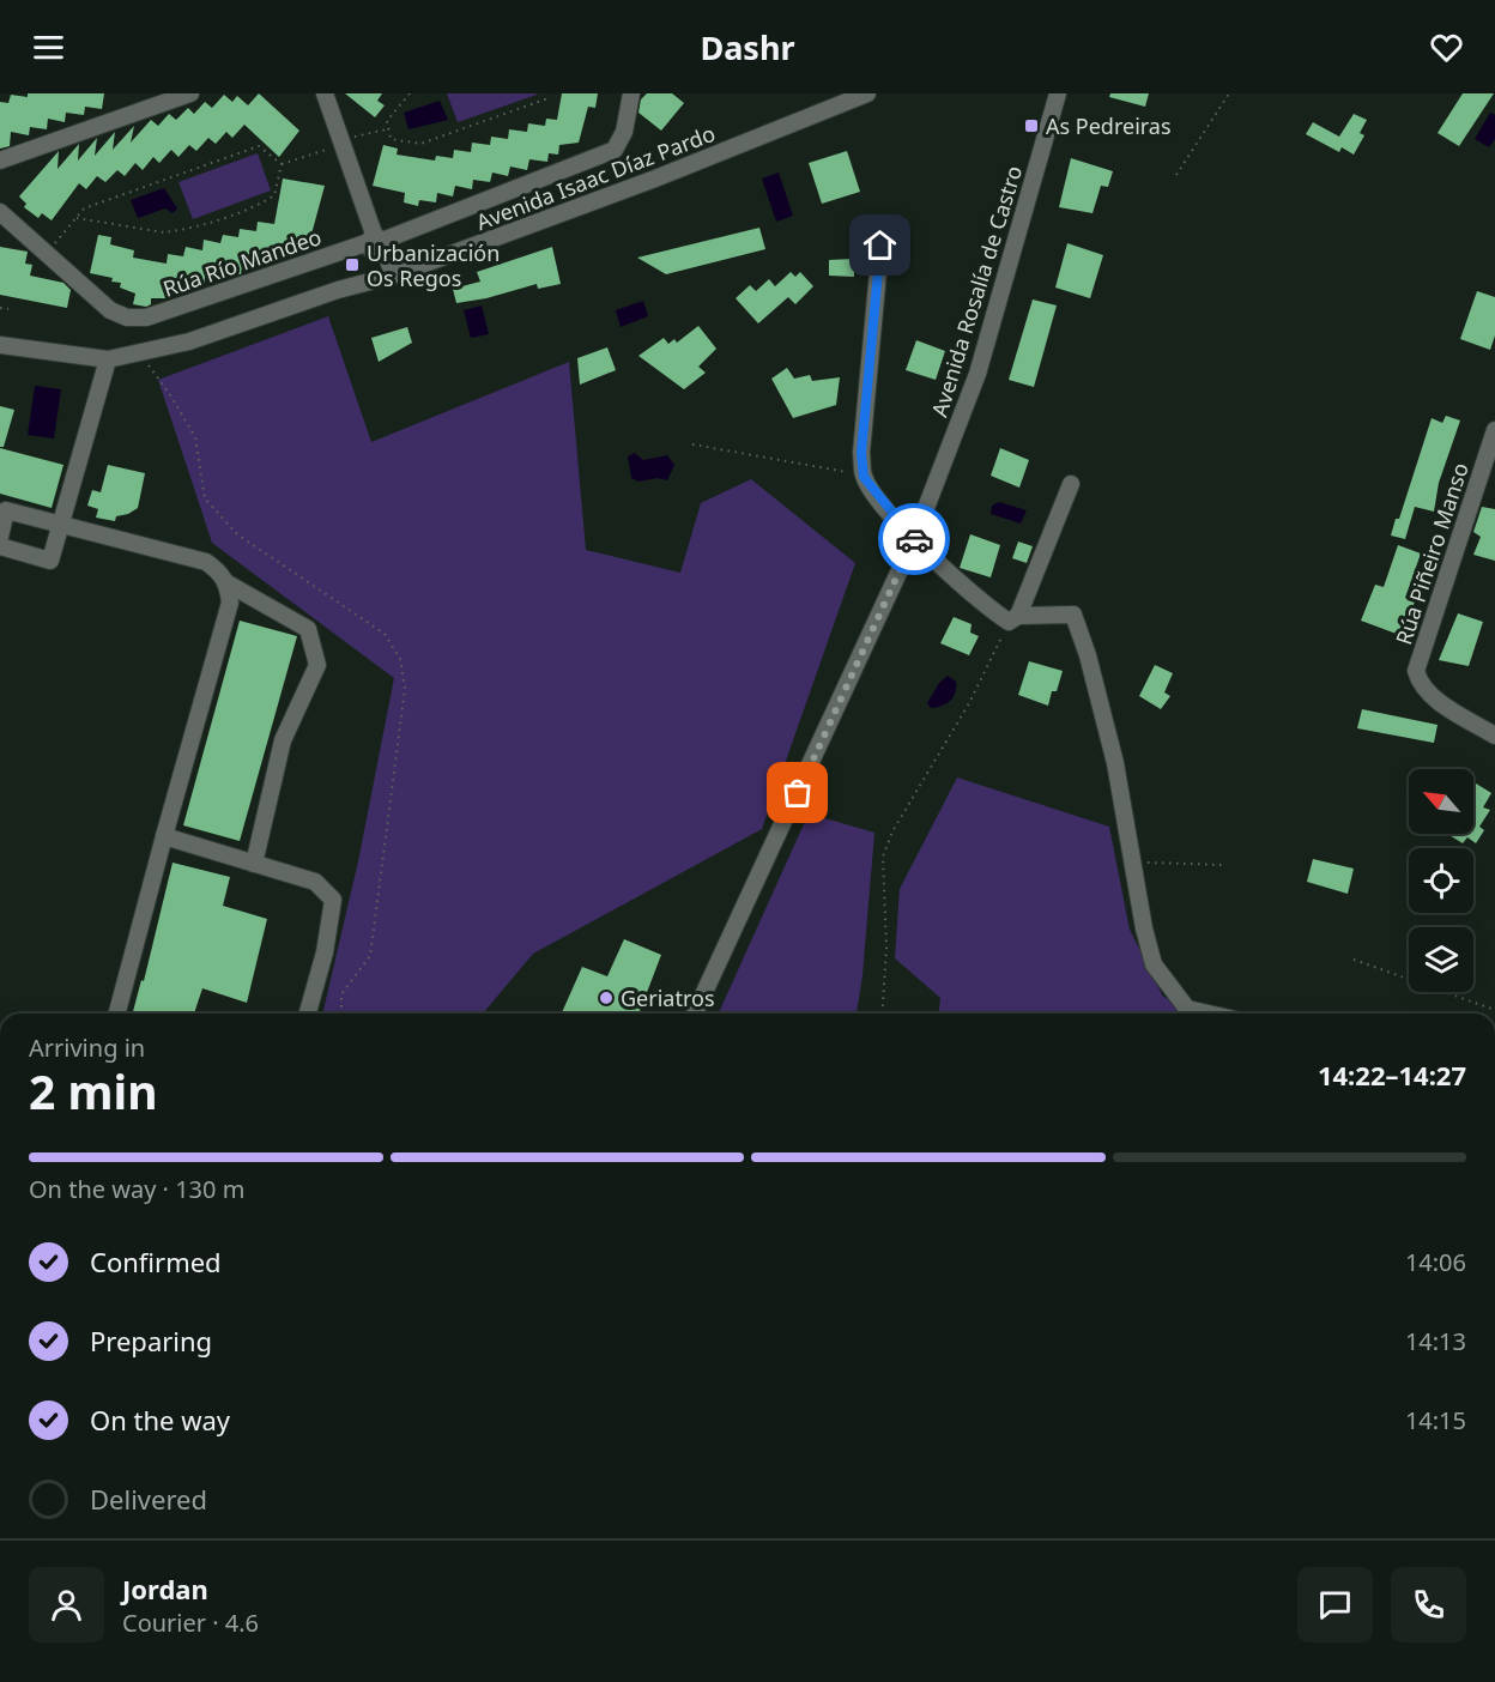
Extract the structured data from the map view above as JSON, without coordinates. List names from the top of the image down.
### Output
{
  "streets": {
    "street": [
      "Avenida Isaac Díaz Pardo",
      "Rúa Río Mandeo",
      "Avenida Rosalía de Castro",
      "Rúa Piñeiro Manso"
    ]
  },
  "places": {
    "transit": ["As Pedreiras", "Urbanización Os Regos"],
    "other": ["Geriatros"]
  },
  "north": "top left",
  "page": {
    "header": "Dashr",
    "heading": ["2 min", "Arriving in", "14:22–14:27"],
    "panel": ["Jordan", "Courier · 4.6"],
    "bar": "On the way · 130 m",
    "list": [
      ["Confirmed", "14:06"],
      ["Preparing", "14:13"],
      ["On the way", "14:15"],
      "Delivered"
    ]
  }
}
